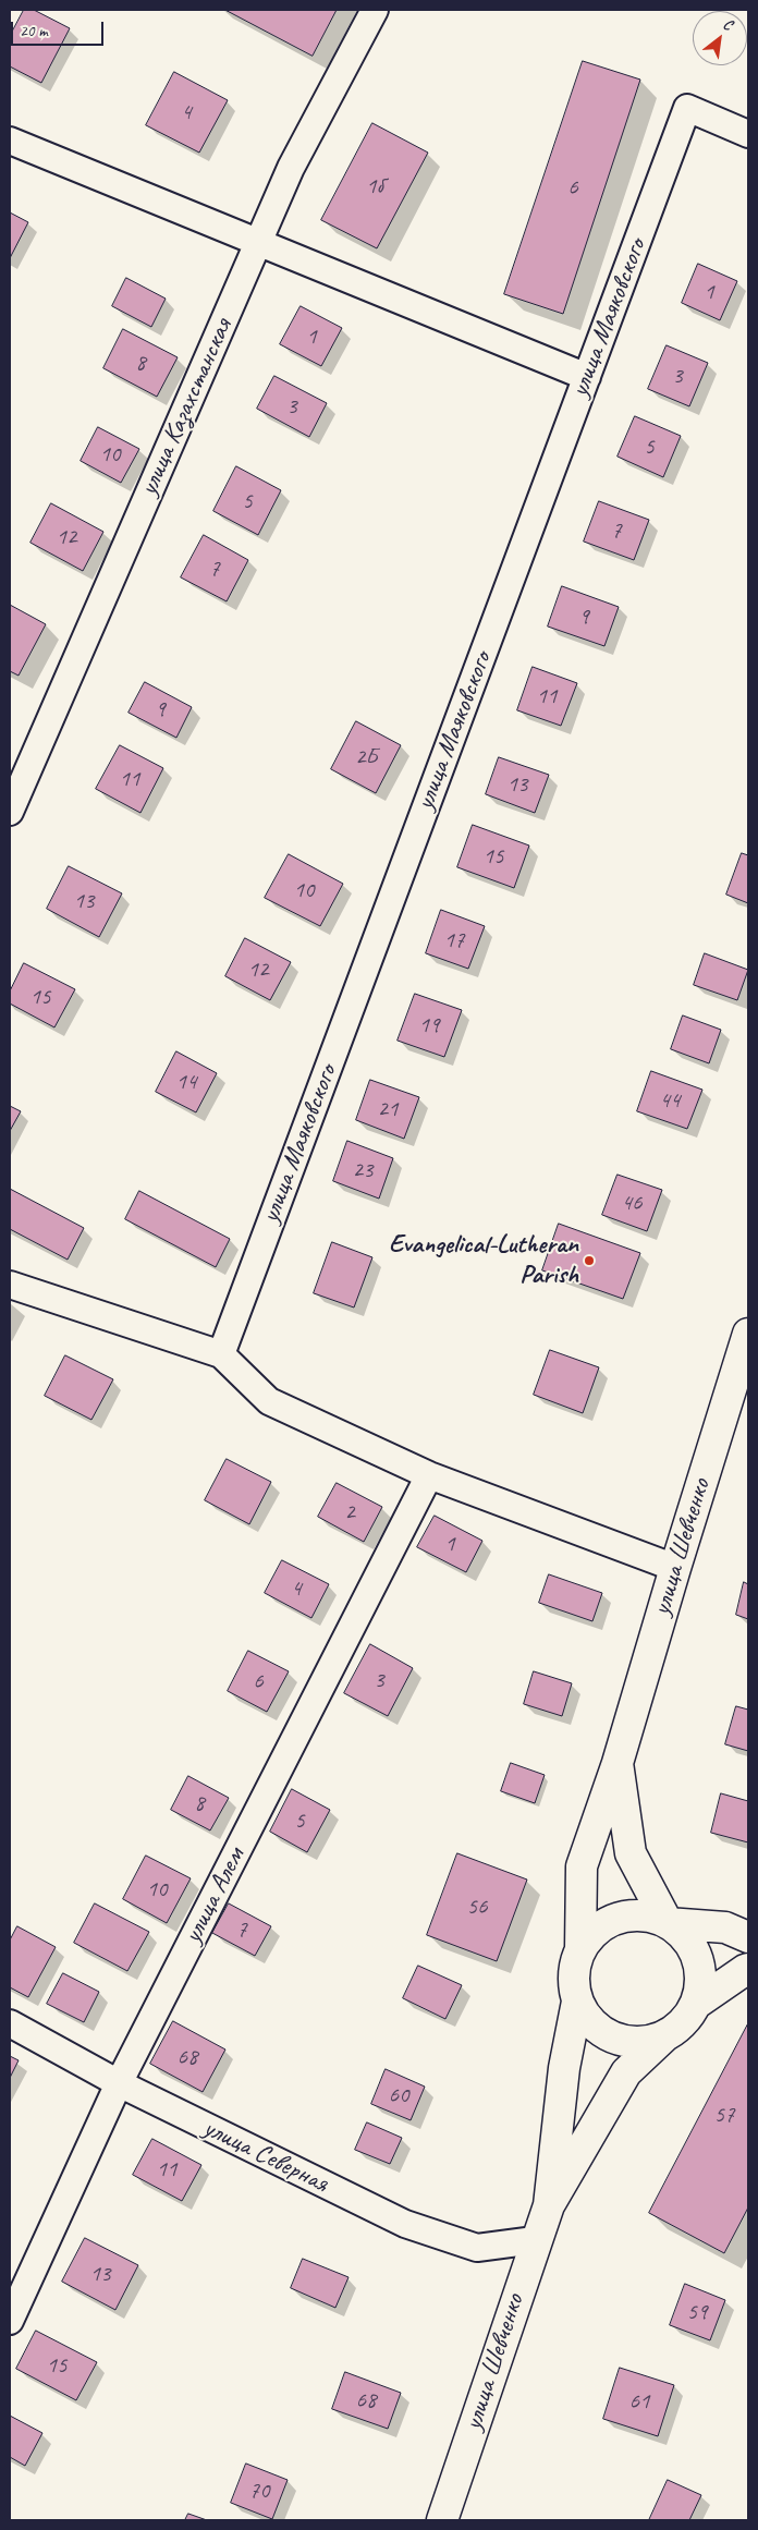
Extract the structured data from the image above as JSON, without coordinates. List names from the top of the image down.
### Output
{
  "streets": {
    "street": [
      "улица Маяковского",
      "улица Казахстанская",
      "улица Шевченко",
      "улица Алем",
      "улица Северная"
    ]
  },
  "crossings": [
    ["улица Шевченко", "улица Северная"],
    ["улица Алем", "улица Северная"]
  ],
  "places": ["Evangelical-Lutheran Parish"],
  "house_numbers": [
    "4",
    "1б",
    "6",
    "1",
    "1",
    "8",
    "3",
    "3",
    "5",
    "10",
    "5",
    "7",
    "12",
    "7",
    "9",
    "11",
    "9",
    "2Б",
    "11",
    "13",
    "15",
    "10",
    "13",
    "17",
    "12",
    "15",
    "19",
    "14",
    "44",
    "21",
    "23",
    "46",
    "2",
    "1",
    "4",
    "3",
    "6",
    "8",
    "5",
    "10",
    "56",
    "7",
    "68",
    "60",
    "57",
    "11",
    "13",
    "59",
    "15",
    "68",
    "61",
    "70"
  ],
  "scale_bar": "20 m",
  "north": "top right"
}
